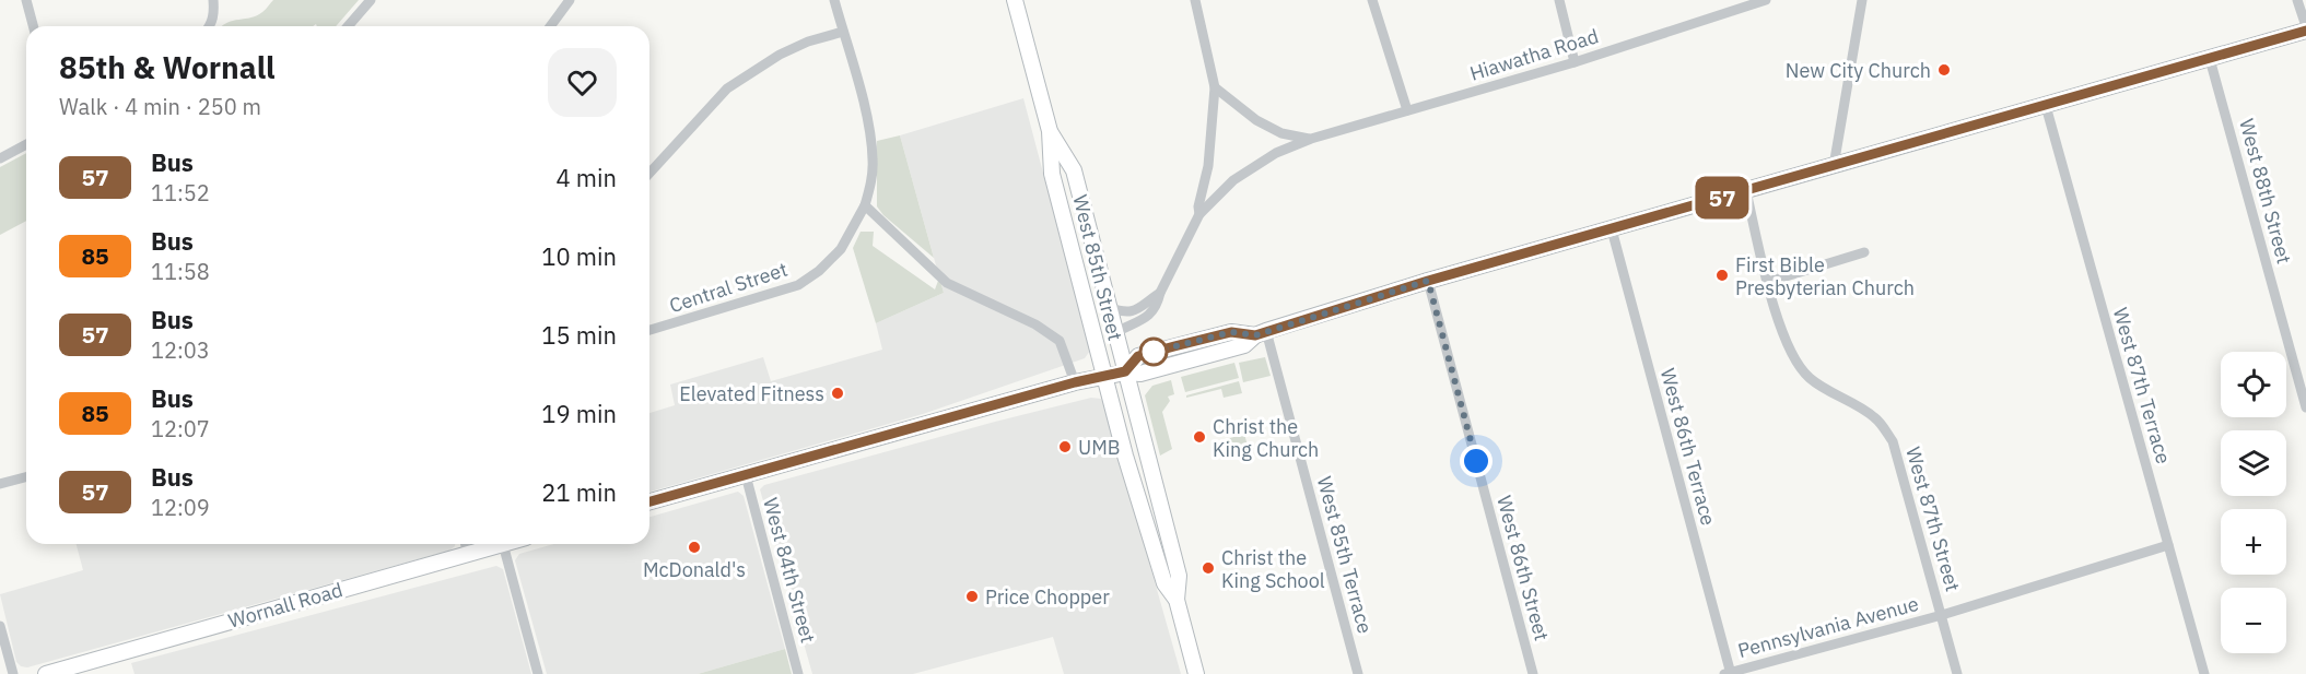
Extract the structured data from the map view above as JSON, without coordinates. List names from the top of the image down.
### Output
{
  "streets": {
    "main road": ["West 85th Street", "Wornall Road"],
    "street": [
      "Hiawatha Road",
      "West 88th Street",
      "Central Street",
      "West 87th Terrace",
      "West 86th Terrace",
      "West 87th Street",
      "West 85th Terrace",
      "West 86th Street",
      "West 84th Street",
      "Pennsylvania Avenue"
    ]
  },
  "crossings": [
    ["Hiawatha Road", "West 85th Street"],
    ["West 87th Terrace", "Pennsylvania Avenue"],
    ["West 86th Terrace", "Pennsylvania Avenue"],
    ["West 87th Street", "Pennsylvania Avenue"]
  ],
  "places": [
    "New City Church",
    "First Bible Presbyterian Church",
    "Elevated Fitness",
    "Christ the King Church",
    "UMB",
    "McDonald's",
    "Christ the King School",
    "Price Chopper"
  ],
  "lines": ["bus line 57"],
  "page": {
    "on_map": "57",
    "heading": ["85th & Wornall", "Walk · 4 min · 250 m"],
    "list": [
      {
        "mark": "57",
        "name": "Bus",
        "note": "11:52",
        "value": "4 min"
      },
      {
        "mark": "85",
        "name": "Bus",
        "note": "11:58",
        "value": "10 min"
      },
      {
        "mark": "57",
        "name": "Bus",
        "note": "12:03",
        "value": "15 min"
      },
      {
        "mark": "85",
        "name": "Bus",
        "note": "12:07",
        "value": "19 min"
      },
      {
        "mark": "57",
        "name": "Bus",
        "note": "12:09",
        "value": "21 min"
      }
    ],
    "map_buttons": ["+", "−"]
  }
}
